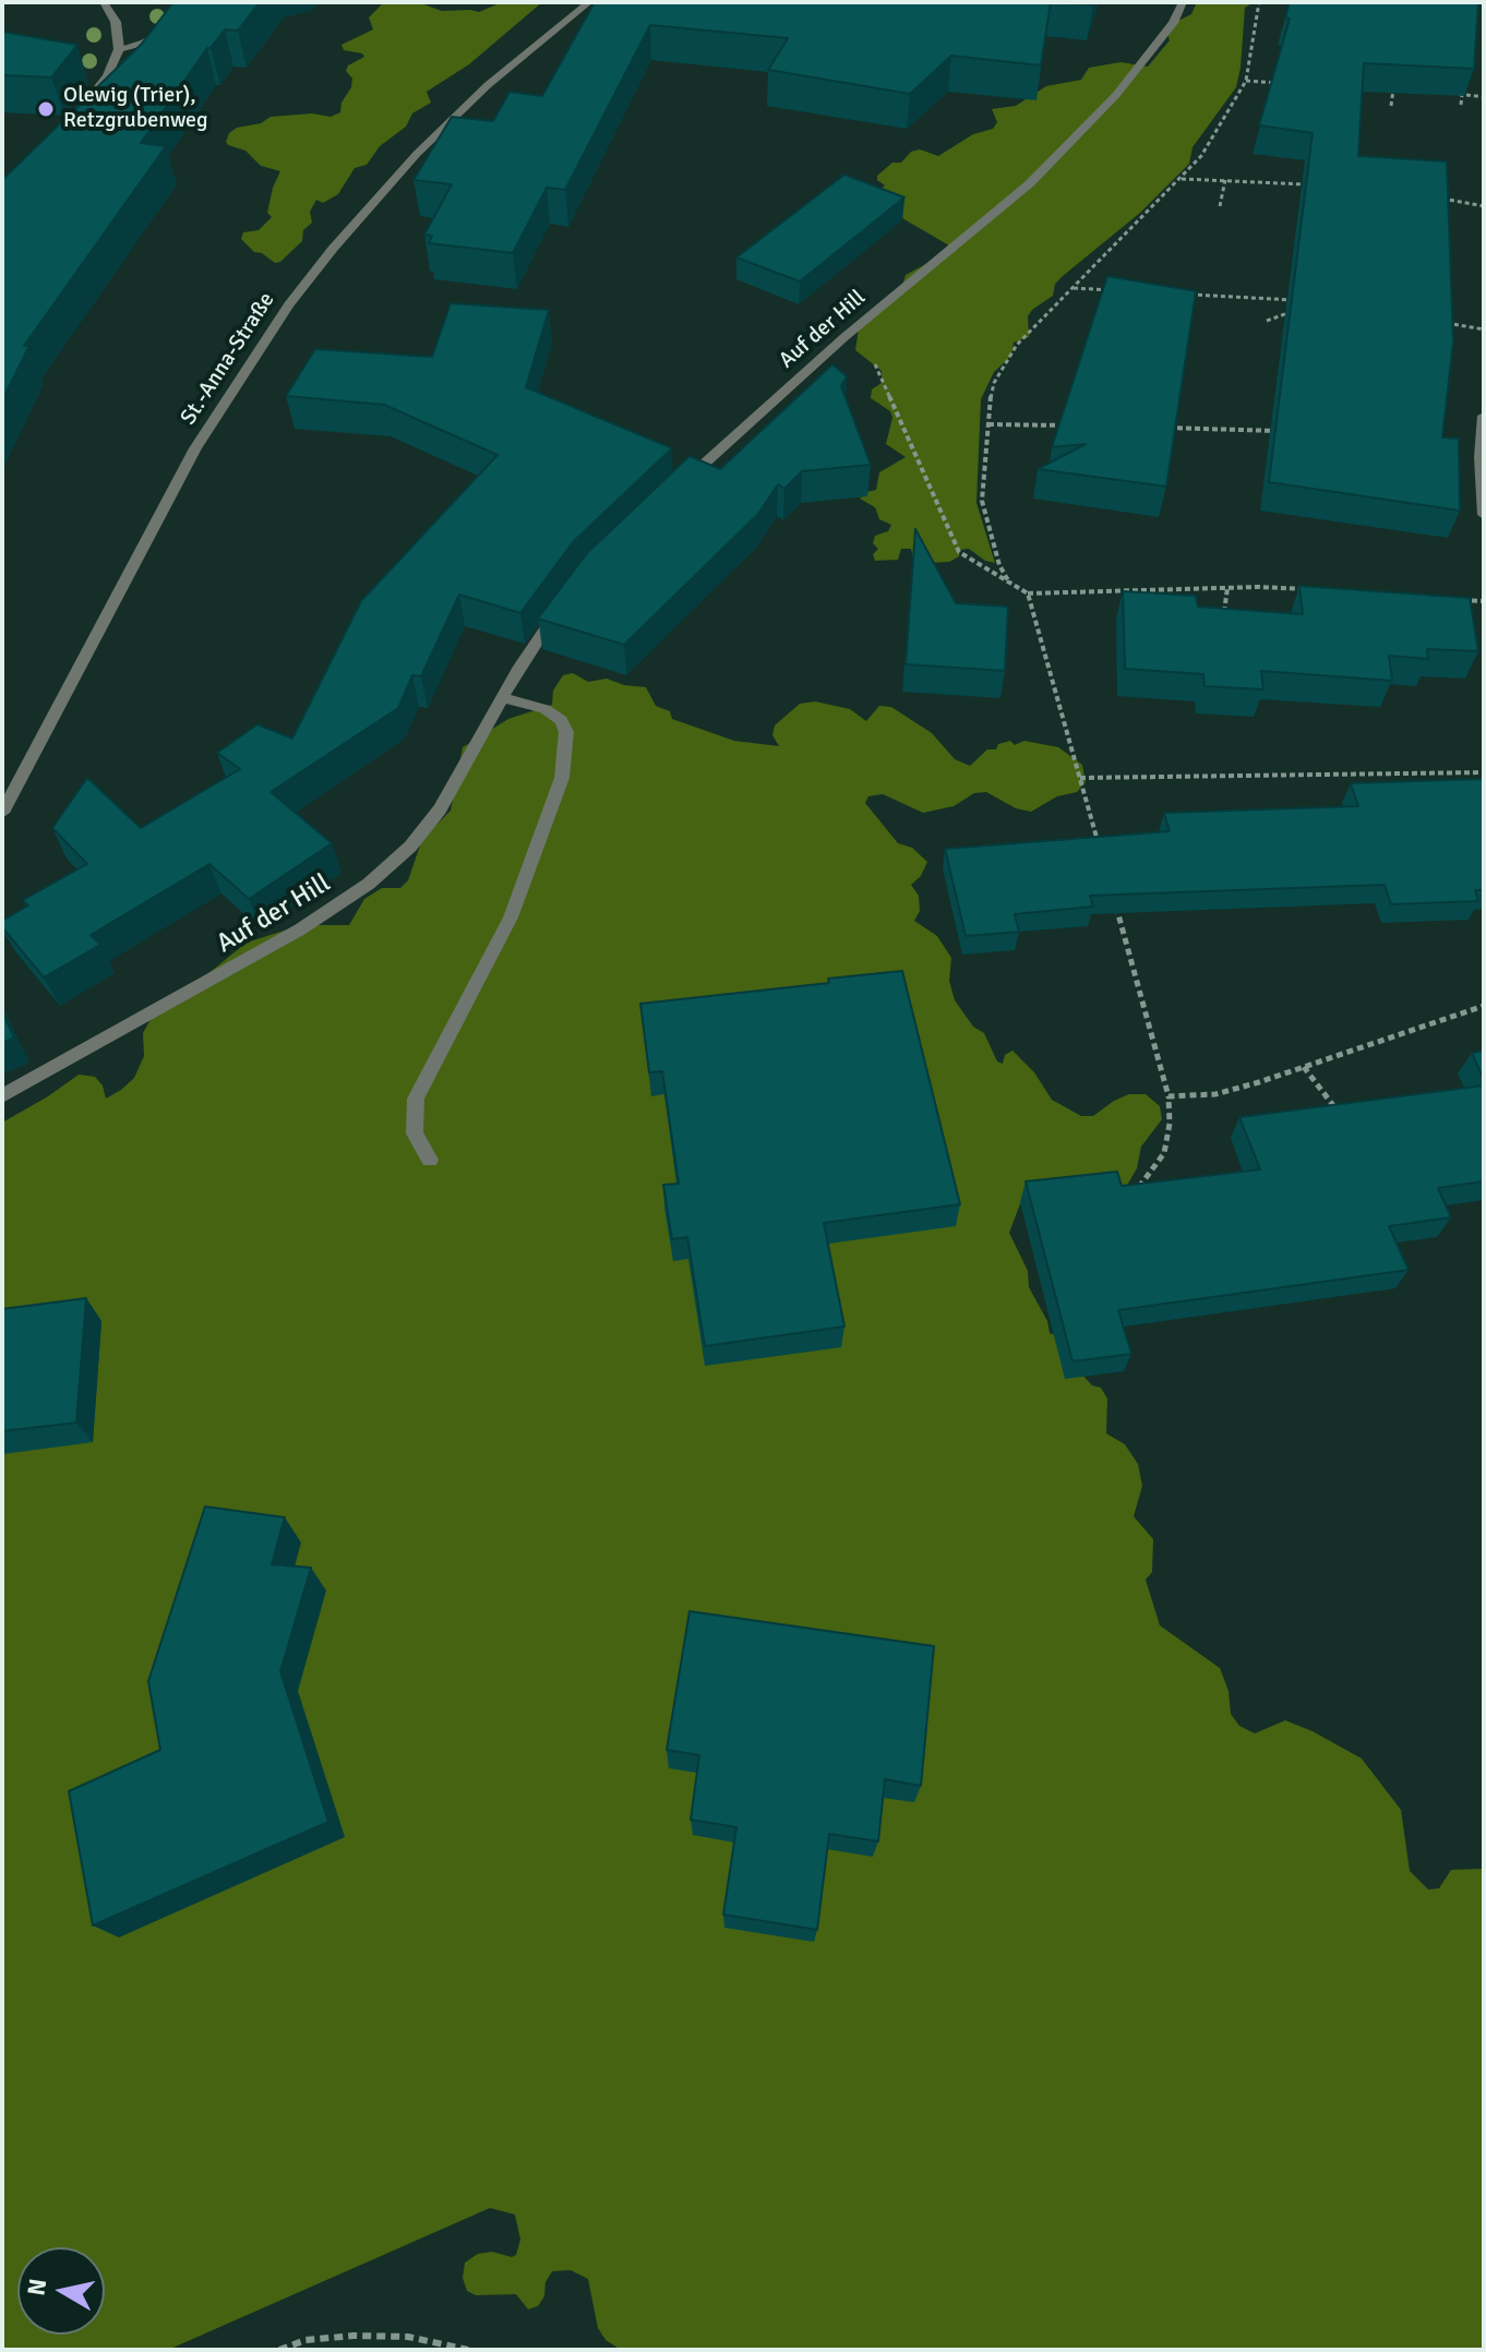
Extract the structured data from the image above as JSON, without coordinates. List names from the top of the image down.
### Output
{
  "streets": {
    "street": ["Auf der Hill", "St.-Anna-Straße"]
  },
  "places": ["Olewig (Trier), Retzgrubenweg"],
  "north": "left"
}
